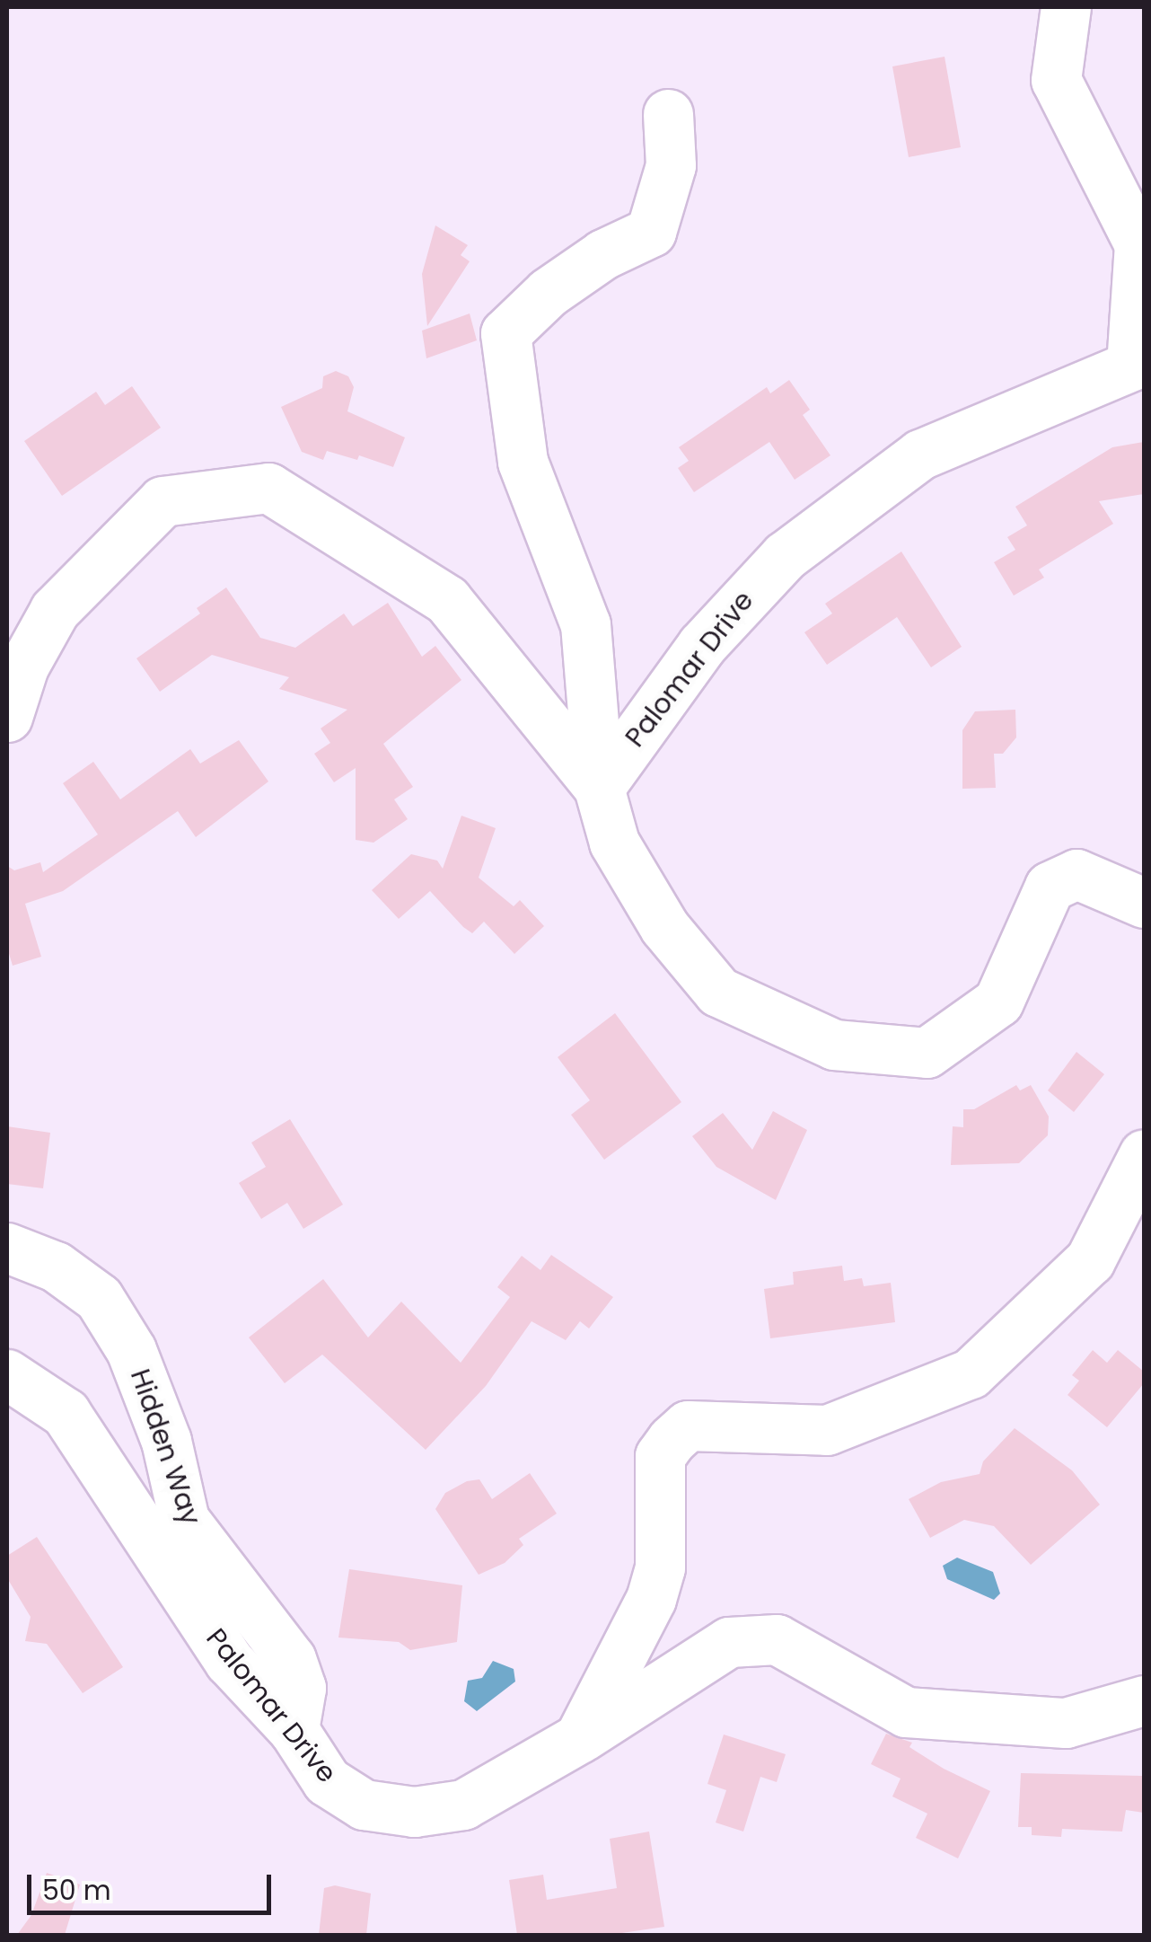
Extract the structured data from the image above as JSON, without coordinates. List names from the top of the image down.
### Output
{
  "streets": {
    "street": ["Palomar Drive", "Hidden Way"]
  },
  "crossings": [
    ["Palomar Drive", "Hidden Way"]
  ],
  "scale_bar": "50 m"
}
